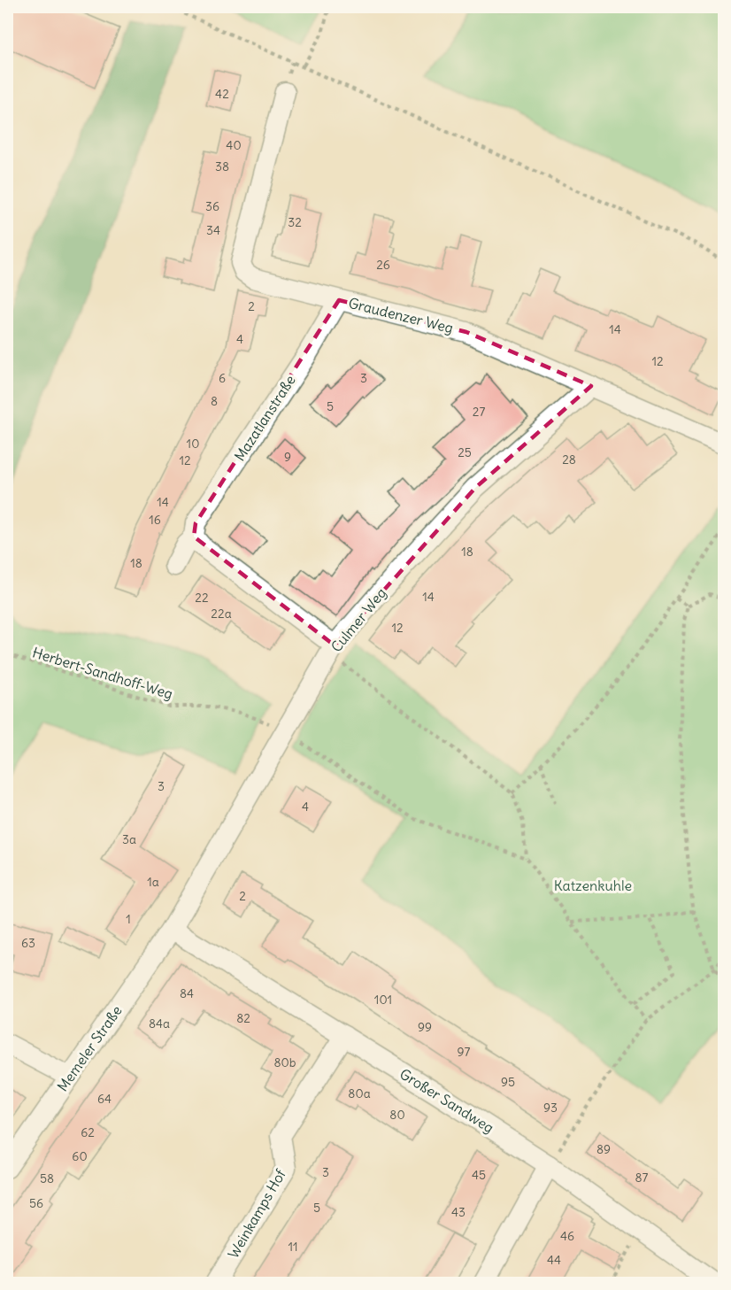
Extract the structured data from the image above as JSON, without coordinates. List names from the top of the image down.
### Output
{
  "streets": {
    "street": [
      "Graudenzer Weg",
      "Mazatlanstraße",
      "Culmer Weg",
      "Memeler Straße",
      "Großer Sandweg",
      "Weinkamps Hof"
    ],
    "path": ["Herbert-Sandhoff-Weg"]
  },
  "crossings": [
    ["Graudenzer Weg", "Mazatlanstraße"],
    ["Graudenzer Weg", "Culmer Weg"],
    ["Culmer Weg", "Herbert-Sandhoff-Weg"],
    ["Culmer Weg", "Memeler Straße"],
    ["Culmer Weg", "Großer Sandweg"],
    ["Memeler Straße", "Großer Sandweg"],
    ["Großer Sandweg", "Weinkamps Hof"]
  ],
  "parks": ["Katzenkuhle"],
  "house_numbers": [
    "42",
    "40",
    "38",
    "36",
    "32",
    "34",
    "26",
    "2",
    "14",
    "4",
    "12",
    "6",
    "3",
    "8",
    "5",
    "27",
    "10",
    "25",
    "9",
    "28",
    "12",
    "14",
    "16",
    "18",
    "18",
    "14",
    "22",
    "22a",
    "12",
    "3",
    "4",
    "3a",
    "1a",
    "2",
    "1",
    "63",
    "84",
    "101",
    "82",
    "84a",
    "99",
    "97",
    "80b",
    "95",
    "80a",
    "64",
    "93",
    "80",
    "62",
    "89",
    "60",
    "3",
    "45",
    "87",
    "58",
    "56",
    "5",
    "43",
    "46",
    "11",
    "44"
  ]
}
